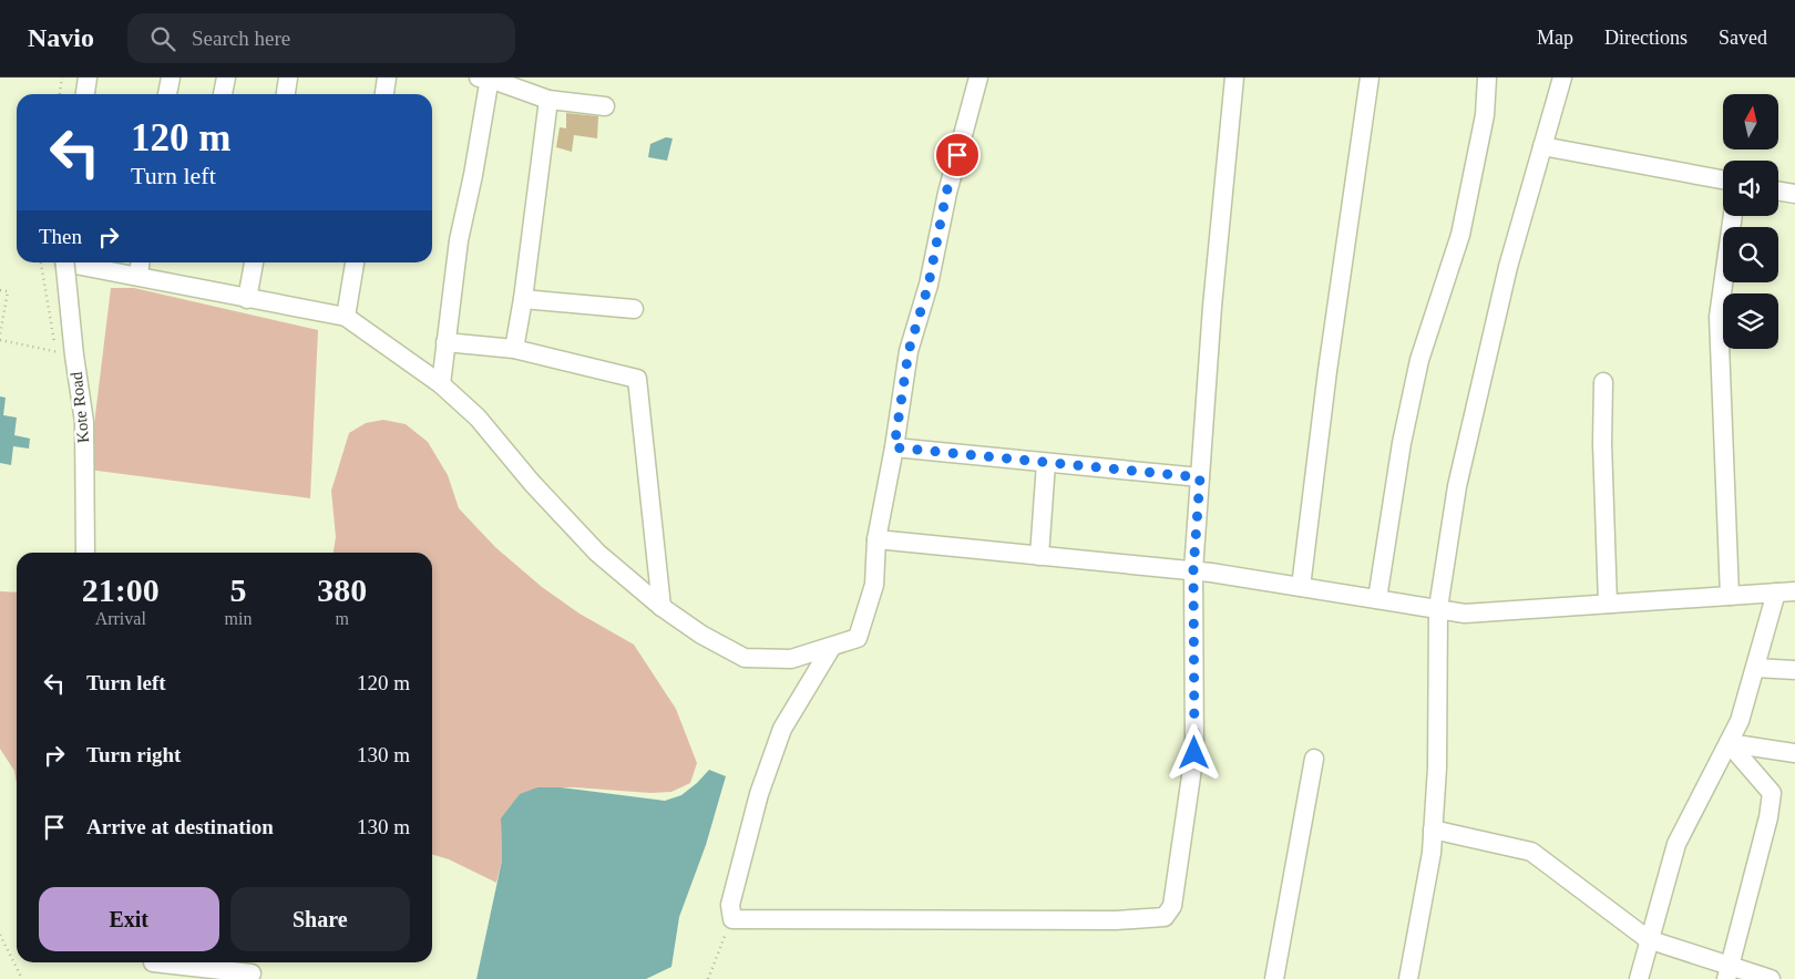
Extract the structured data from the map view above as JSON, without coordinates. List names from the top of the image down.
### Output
{
  "streets": {
    "street": ["Kote Road"]
  },
  "north": "top",
  "page": {
    "header": "Navio",
    "search": "Search here",
    "nav": ["Map", "Directions", "Saved"],
    "turn": ["120 m", "Turn left"],
    "then": "Then",
    "eta": [
      "21:00",
      "Arrival",
      "5",
      "min",
      "380",
      "m"
    ],
    "list": [
      {
        "name": "Turn left",
        "value": "120 m"
      },
      {
        "name": "Turn right",
        "value": "130 m"
      },
      {
        "name": "Arrive at destination",
        "value": "130 m"
      }
    ],
    "buttons": ["Exit", "Share"]
  }
}
